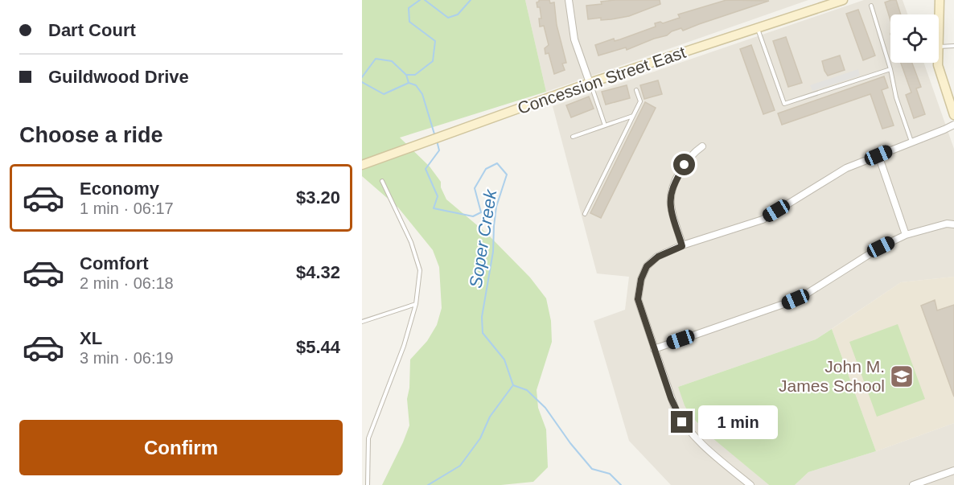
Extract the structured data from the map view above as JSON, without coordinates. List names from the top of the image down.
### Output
{
  "streets": {
    "street": ["Concession Street East"]
  },
  "water": ["Soper Creek"],
  "places": {
    "school or university": ["John M. James School"]
  },
  "page": {
    "banner": ["Dart Court", "Guildwood Drive"],
    "heading": "Choose a ride",
    "list": [
      {
        "name": "Economy",
        "note": "1 min · 06:17",
        "value": "$3.20"
      },
      {
        "name": "Comfort",
        "note": "2 min · 06:18",
        "value": "$4.32"
      },
      {
        "name": "XL",
        "note": "3 min · 06:19",
        "value": "$5.44"
      }
    ],
    "bubble": "1 min",
    "buttons": "Confirm"
  }
}
